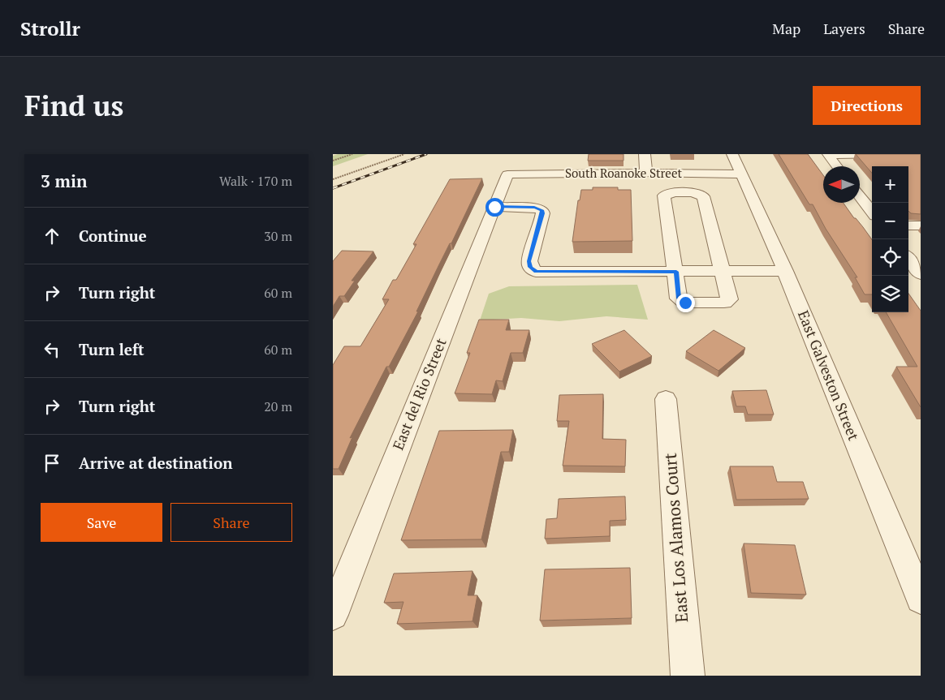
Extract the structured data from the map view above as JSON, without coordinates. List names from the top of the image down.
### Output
{
  "streets": {
    "street": [
      "South Roanoke Street",
      "East Galveston Street",
      "East del Rio Street",
      "East Los Alamos Court"
    ]
  },
  "crossings": [
    ["South Roanoke Street", "East Galveston Street"],
    ["South Roanoke Street", "East del Rio Street"]
  ],
  "north": "left",
  "page": {
    "header": "Strollr",
    "nav": ["Map", "Layers", "Share"],
    "buttons": [
      "Directions",
      ["Save", "Share"]
    ],
    "title": "Find us",
    "heading": ["3 min", "Walk · 170 m"],
    "map_buttons": ["+", "−"],
    "list": [
      ["Continue", "30 m"],
      ["Turn right", "60 m"],
      ["Turn left", "60 m"],
      ["Turn right", "20 m"],
      "Arrive at destination"
    ]
  }
}
